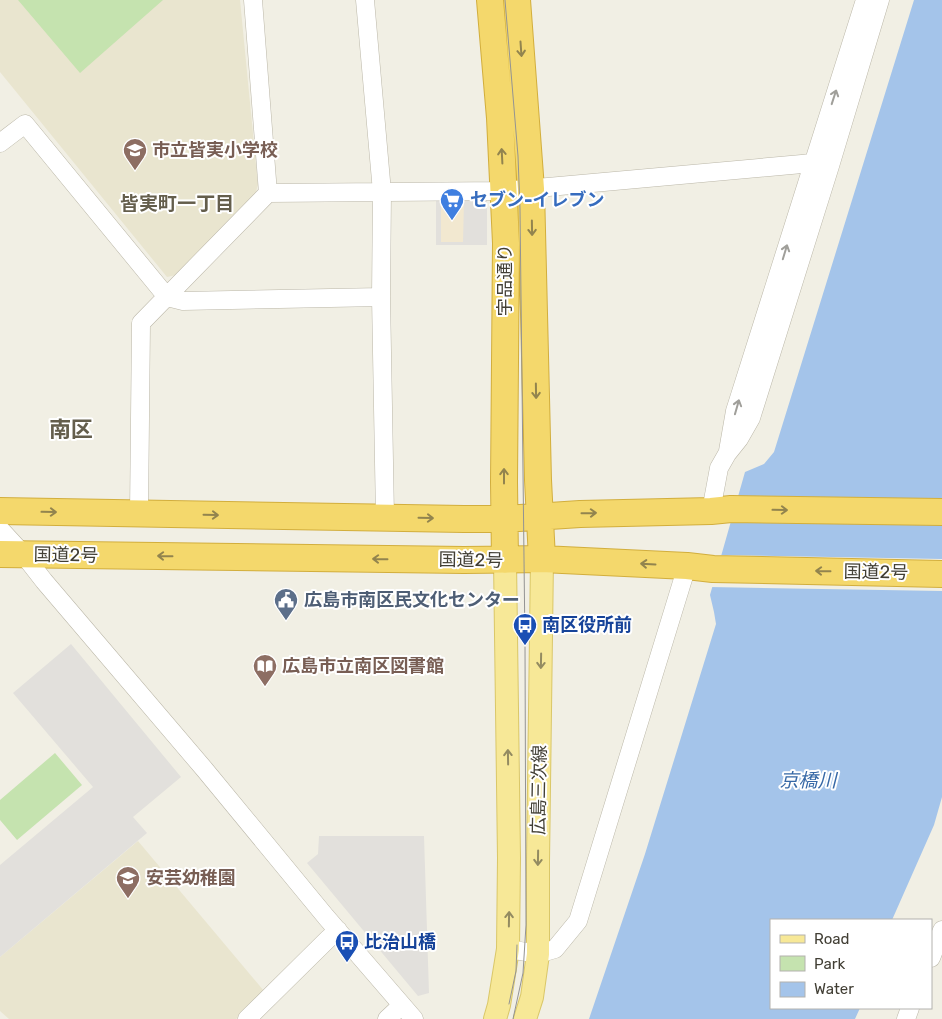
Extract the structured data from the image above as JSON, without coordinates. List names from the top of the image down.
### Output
{
  "streets": {
    "highway": ["宇品通り", "国道2号"],
    "main road": ["広島三次線"]
  },
  "crossings": [
    ["宇品通り", "国道2号"],
    ["宇品通り", "広島三次線"],
    ["国道2号", "広島三次線"]
  ],
  "districts": ["皆実町一丁目", "南区"],
  "water": ["京橋川"],
  "places": {
    "school or university": ["市立皆実小学校", "安芸幼稚園"],
    "supermarket": ["セブン-イレブン"],
    "public building": ["広島市南区民文化センター"],
    "bus stop": ["南区役所前", "比治山橋"],
    "library": ["広島市立南区図書館"]
  },
  "legend": ["Road", "Park", "Water"]
}
